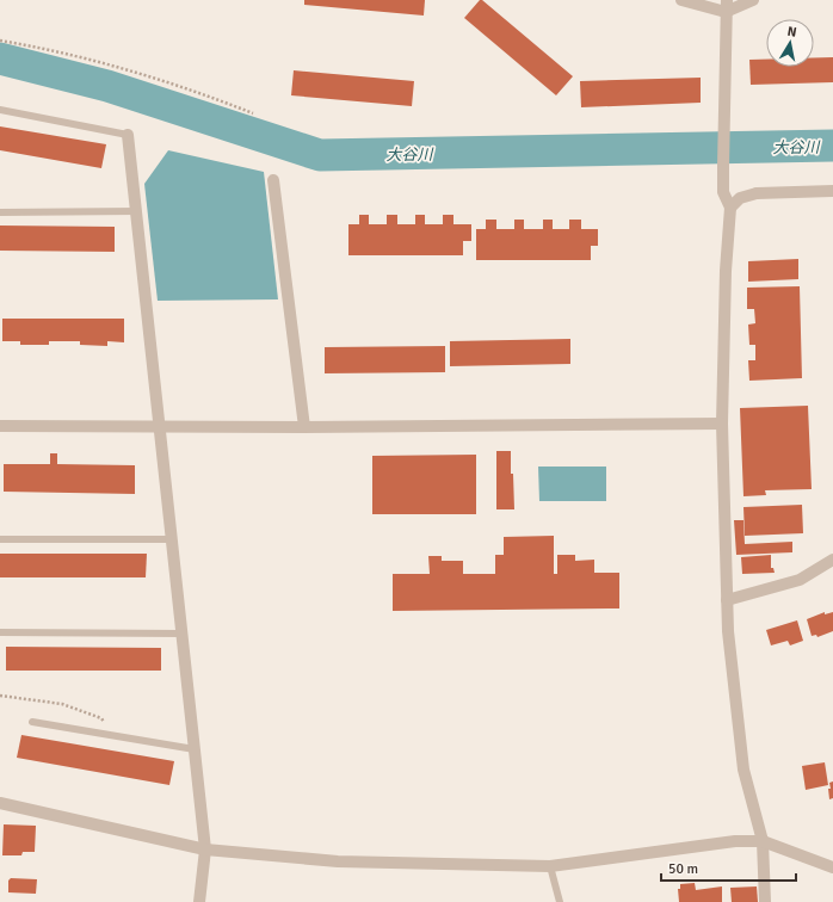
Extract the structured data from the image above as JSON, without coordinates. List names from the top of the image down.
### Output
{
  "water": ["大谷川"],
  "scale_bar": "50 m",
  "north": "top"
}
